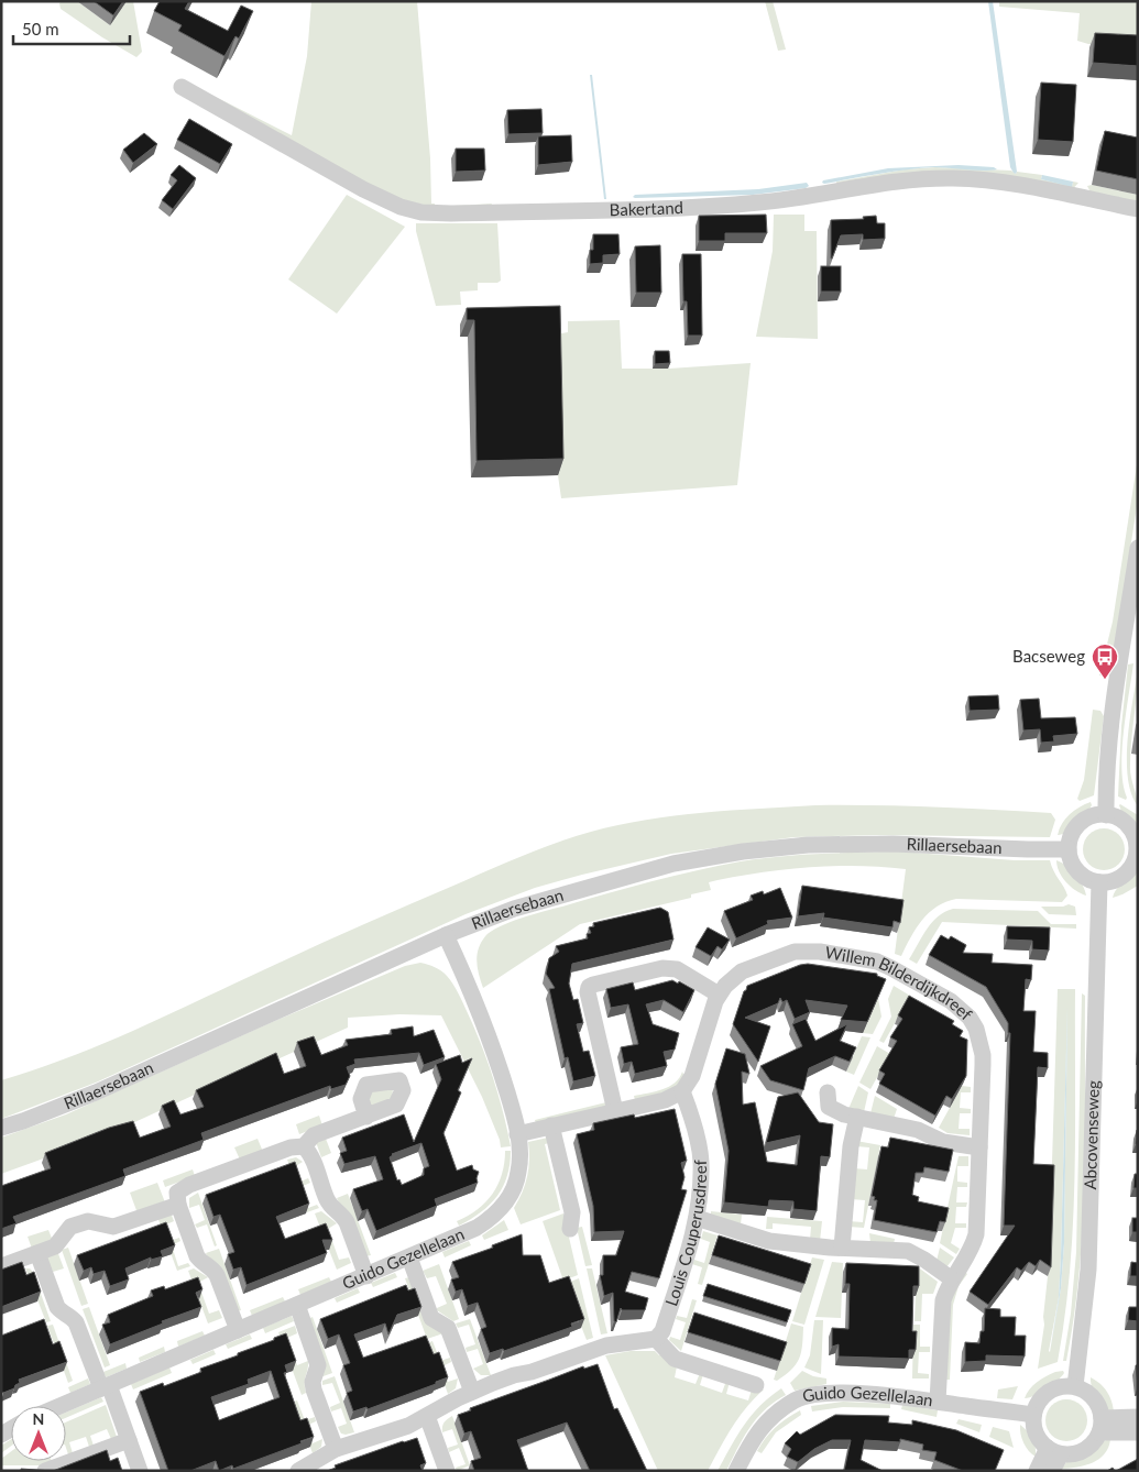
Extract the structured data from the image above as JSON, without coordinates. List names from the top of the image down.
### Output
{
  "streets": {
    "street": [
      "Bakertand",
      "Rillaersebaan",
      "Willem Bilderdijkdreef",
      "Abcovenseweg",
      "Louis Couperusdreef",
      "Guido Gezellelaan"
    ]
  },
  "crossings": [
    ["Rillaersebaan", "Abcovenseweg"],
    ["Rillaersebaan", "Guido Gezellelaan"],
    ["Willem Bilderdijkdreef", "Louis Couperusdreef"],
    ["Willem Bilderdijkdreef", "Guido Gezellelaan"],
    ["Abcovenseweg", "Guido Gezellelaan"]
  ],
  "places": {
    "bus stop": ["Bacseweg"]
  },
  "scale_bar": "50 m",
  "north": "top"
}
